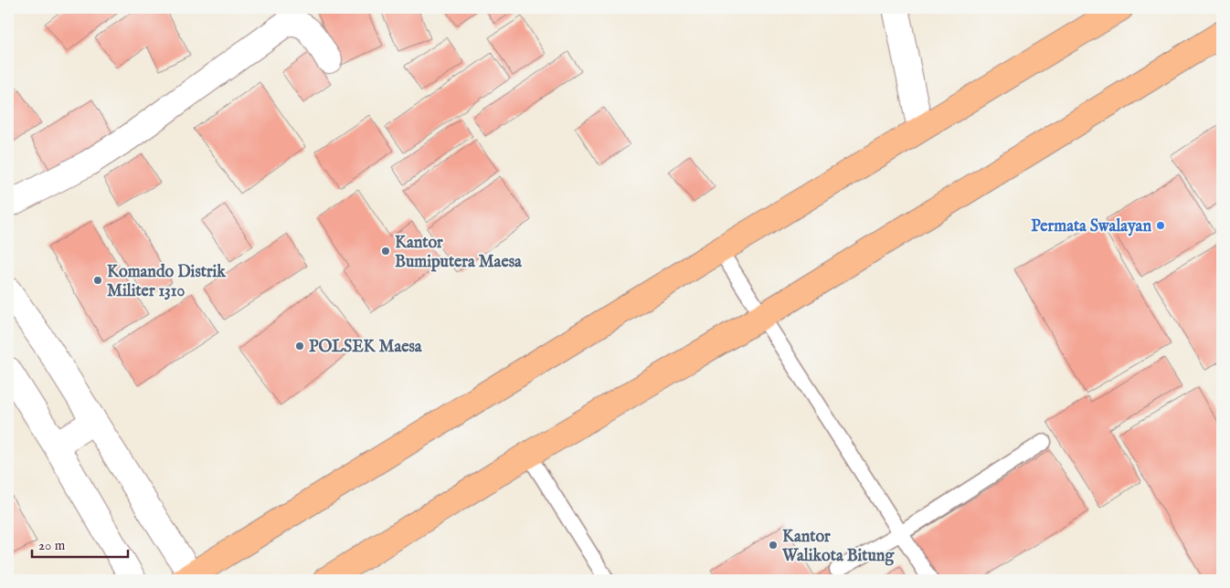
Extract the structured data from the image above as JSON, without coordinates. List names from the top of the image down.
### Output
{
  "places": [
    "Permata Swalayan",
    "Kantor Bumiputera Maesa",
    "Komando Distrik Militer 1310",
    "POLSEK Maesa",
    "Kantor Walikota Bitung"
  ],
  "scale_bar": "20 m"
}
